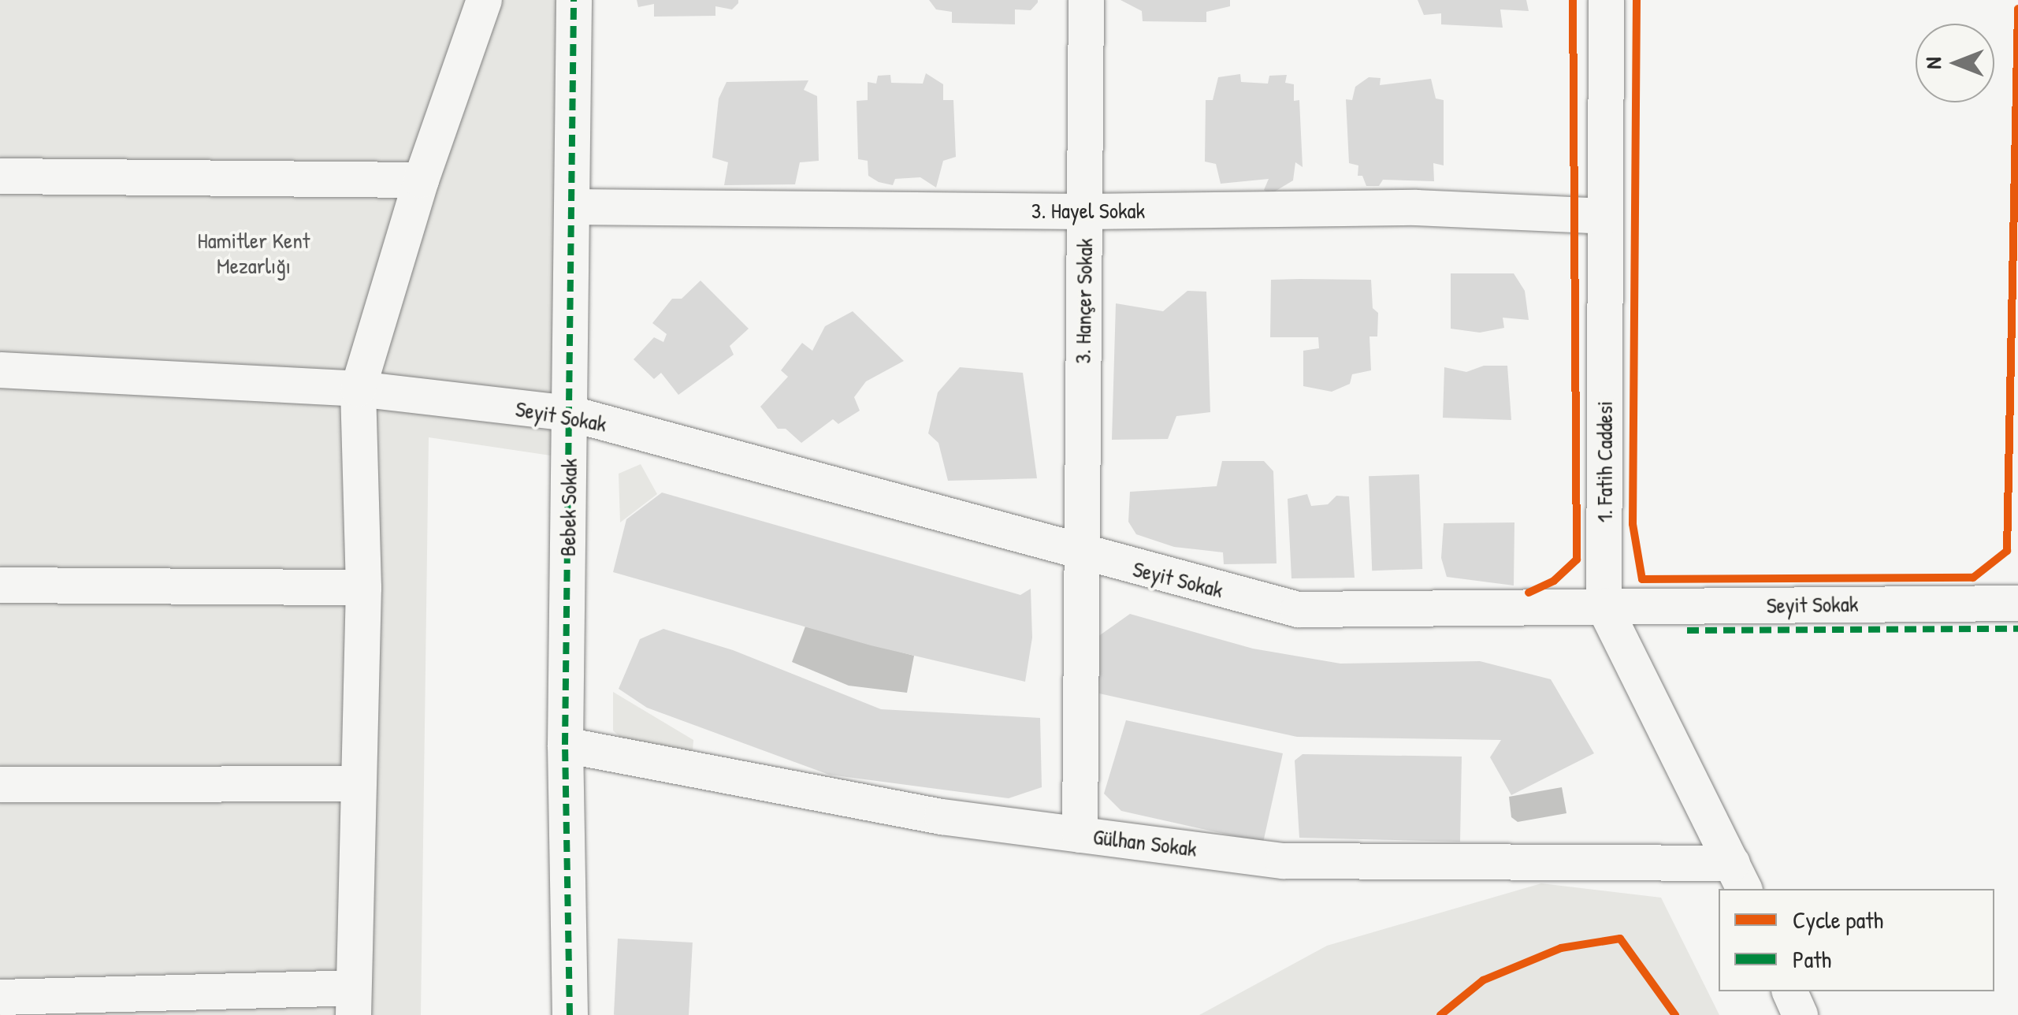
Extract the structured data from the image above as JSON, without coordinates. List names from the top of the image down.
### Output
{
  "streets": {
    "street": [
      "3. Hayel Sokak",
      "3. Hançer Sokak",
      "Seyit Sokak",
      "1. Fatih Caddesi",
      "Bebek Sokak",
      "Gülhan Sokak"
    ]
  },
  "crossings": [
    ["3. Hayel Sokak", "3. Hançer Sokak"],
    ["3. Hayel Sokak", "1. Fatih Caddesi"],
    ["3. Hayel Sokak", "Bebek Sokak"],
    ["3. Hançer Sokak", "Seyit Sokak"],
    ["3. Hançer Sokak", "Gülhan Sokak"],
    ["Seyit Sokak", "1. Fatih Caddesi"],
    ["Seyit Sokak", "Bebek Sokak"],
    ["1. Fatih Caddesi", "Gülhan Sokak"],
    ["Bebek Sokak", "Gülhan Sokak"]
  ],
  "parks": ["Hamitler Kent Mezarlığı"],
  "legend": ["Cycle path", "Path"],
  "north": "left"
}
